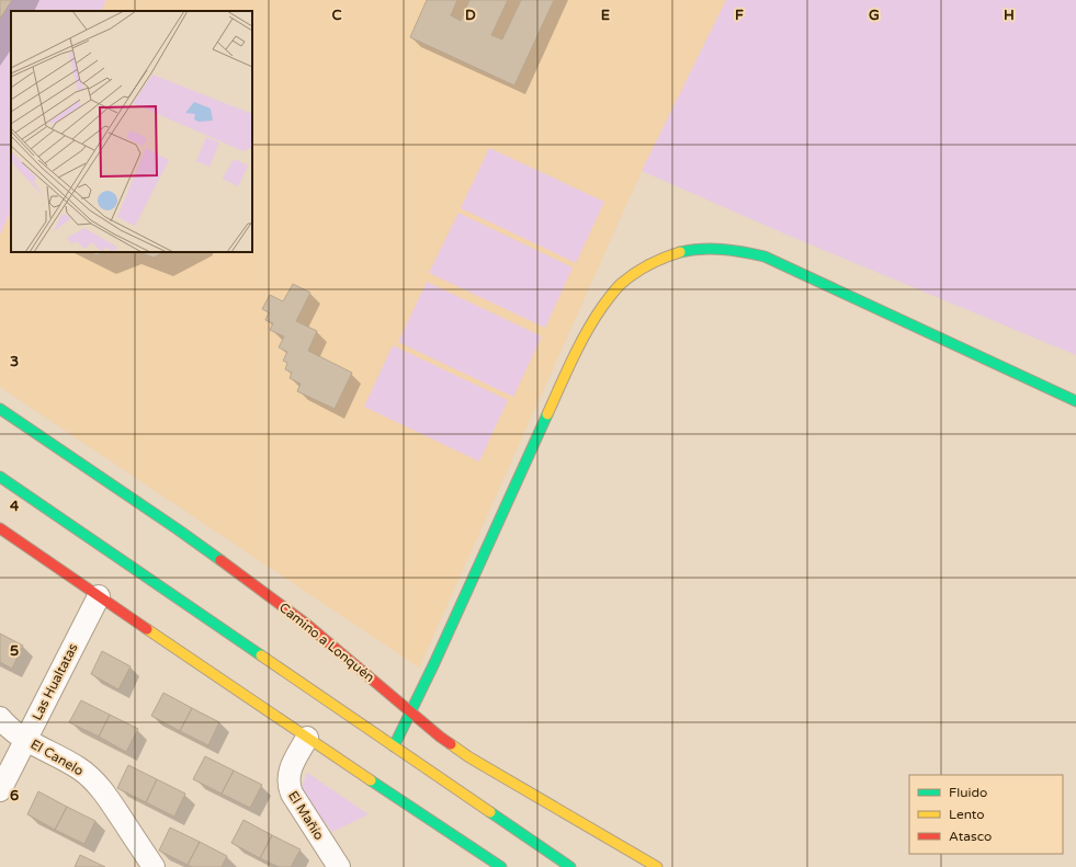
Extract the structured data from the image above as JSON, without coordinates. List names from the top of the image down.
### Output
{
  "streets": {
    "main road": ["Camino a Lonquén"],
    "street": ["Las Hualtatas", "El Canelo", "El Mañío"]
  },
  "crossings": [
    ["Las Hualtatas", "El Canelo"]
  ],
  "legend": ["Fluido", "Lento", "Atasco"],
  "grid": {
    "columns": [
      "C",
      "D",
      "E",
      "F",
      "G",
      "H"
    ],
    "rows": [
      "3",
      "4",
      "5",
      "6"
    ]
  }
}
